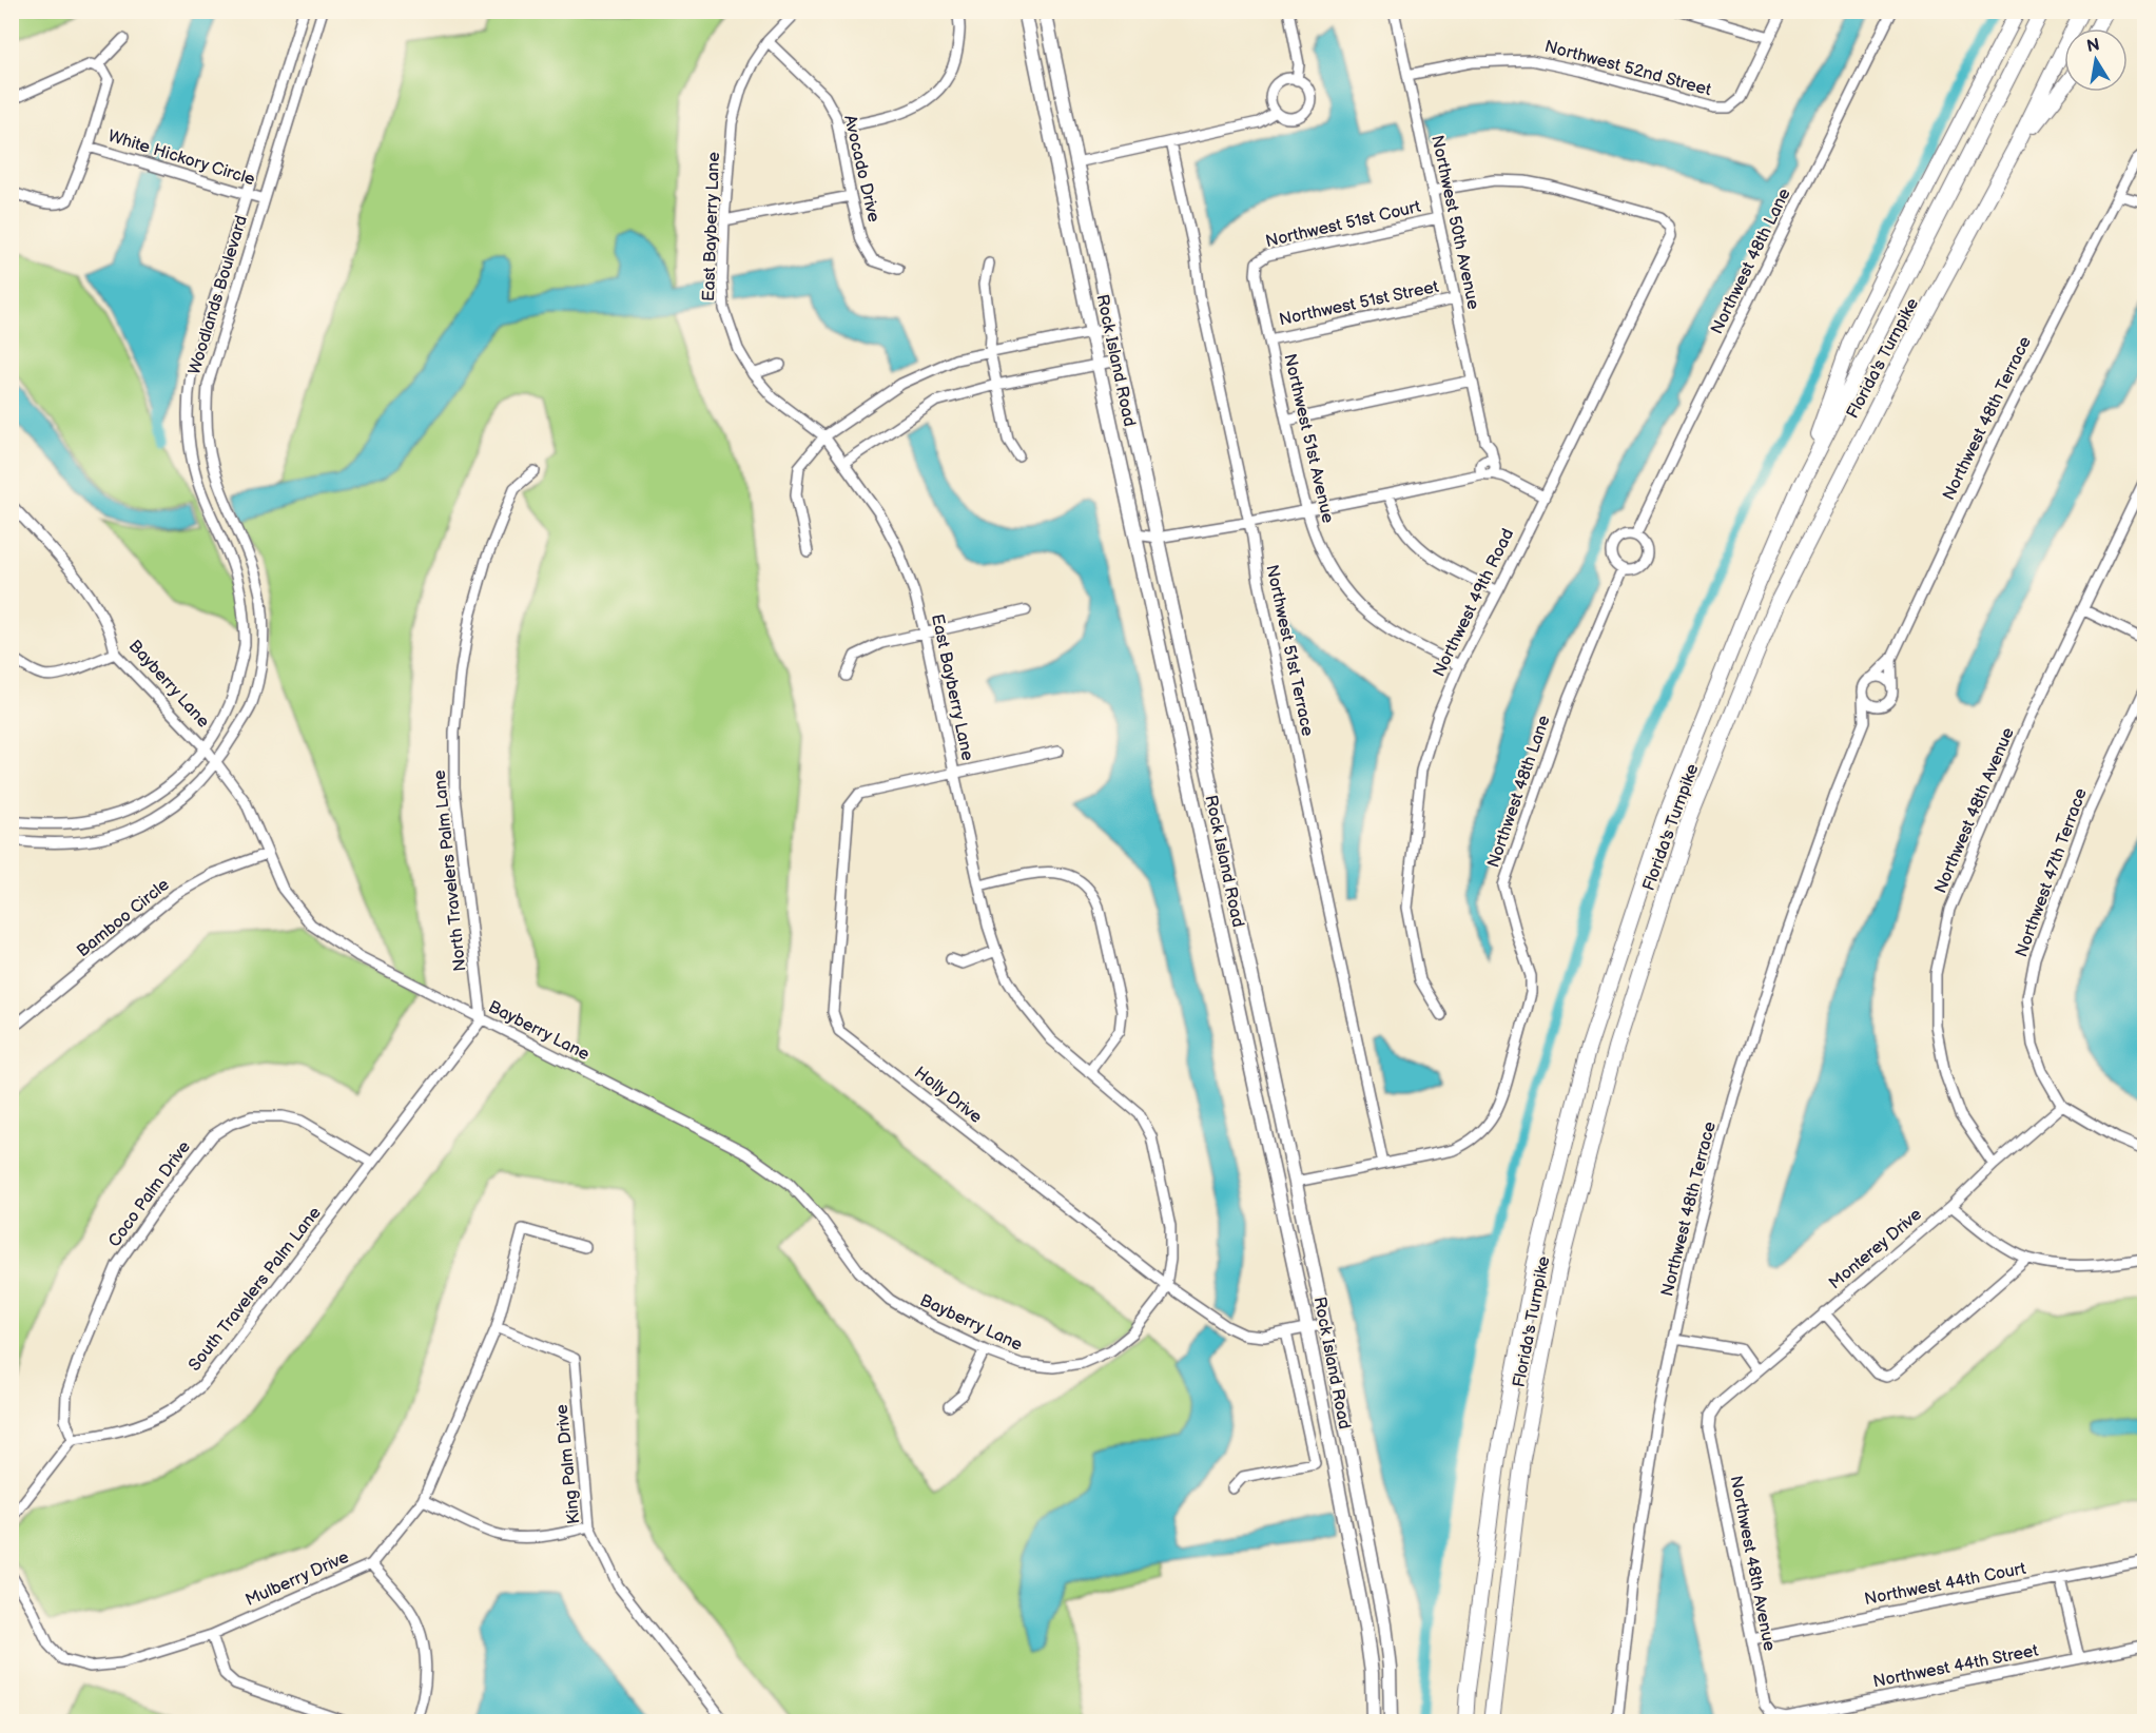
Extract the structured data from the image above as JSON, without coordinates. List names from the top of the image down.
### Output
{
  "streets": {
    "highway": ["Florida's Turnpike"],
    "main road": ["Rock Island Road"],
    "street": [
      "Northwest 52nd Street",
      "White Hickory Circle",
      "Avocado Drive",
      "Northwest 50th Avenue",
      "Northwest 51st Court",
      "East Bayberry Lane",
      "Northwest 48th Lane",
      "Woodlands Boulevard",
      "Northwest 51st Street",
      "Northwest 48th Terrace",
      "Northwest 51st Avenue",
      "Northwest 49th Road",
      "Northwest 51st Terrace",
      "Bayberry Lane",
      "Northwest 48th Avenue",
      "North Travelers Palm Lane",
      "Northwest 47th Terrace",
      "Bamboo Circle",
      "Holly Drive",
      "Coco Palm Drive",
      "Monterey Drive",
      "South Travelers Palm Lane",
      "King Palm Drive",
      "Mulberry Drive",
      "Northwest 44th Court",
      "Northwest 44th Street"
    ]
  },
  "crossings": [
    ["Northwest 52nd Street", "Northwest 50th Avenue"],
    ["White Hickory Circle", "Woodlands Boulevard"],
    ["Avocado Drive", "East Bayberry Lane"],
    ["Northwest 50th Avenue", "Northwest 51st Court"],
    ["Northwest 50th Avenue", "Northwest 51st Street"],
    ["Northwest 51st Court", "Northwest 51st Avenue"],
    ["Northwest 51st Court", "Northwest 49th Road"],
    ["East Bayberry Lane", "Bayberry Lane"],
    ["East Bayberry Lane", "Holly Drive"],
    ["Northwest 48th Lane", "Rock Island Road"],
    ["Northwest 48th Lane", "Northwest 51st Terrace"],
    ["Woodlands Boulevard", "Bayberry Lane"],
    ["Northwest 51st Street", "Northwest 51st Avenue"],
    ["Rock Island Road", "Holly Drive"],
    ["Northwest 51st Avenue", "Northwest 49th Road"],
    ["Bayberry Lane", "North Travelers Palm Lane"],
    ["Bayberry Lane", "Bamboo Circle"],
    ["Bayberry Lane", "Holly Drive"],
    ["Bayberry Lane", "South Travelers Palm Lane"],
    ["Northwest 48th Avenue", "Monterey Drive"],
    ["Northwest 48th Avenue", "Northwest 44th Court"],
    ["Northwest 48th Avenue", "Northwest 44th Street"],
    ["North Travelers Palm Lane", "South Travelers Palm Lane"],
    ["Northwest 47th Terrace", "Monterey Drive"],
    ["Coco Palm Drive", "South Travelers Palm Lane"],
    ["King Palm Drive", "Mulberry Drive"]
  ],
  "north": "top"
}
